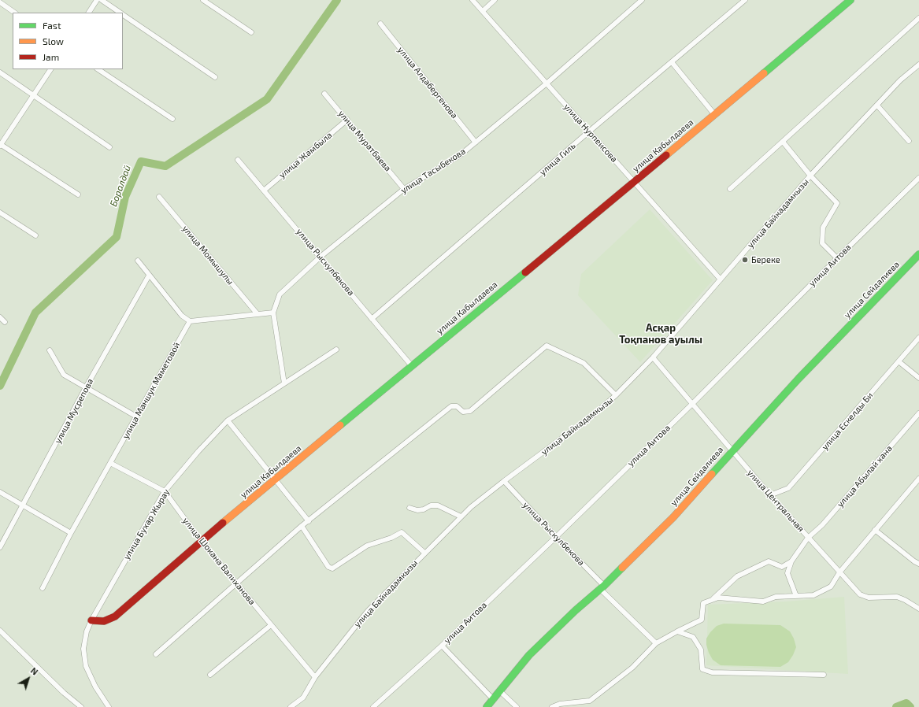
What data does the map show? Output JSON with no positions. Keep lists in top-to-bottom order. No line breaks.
{"streets":{"street":["улица Алдабергенова","улица Нурпеисова","улица Муратбаева","улица Кабылдаева","улица Жамбыла","улица Гиль","улица Тасыбекова","улица Байкадамкызы","улица Момышулы","улица Рыскулбекова","улица Аитова","улица Сейдалиева","улица Маншук Маметовой","улица Мусрепова","улица Ескелды Би","улица Абылай хана","улица Центральная","улица Бухар Жырау","улица Шокана Валиханова"]},"crossings":[["улица Алдабергенова","улица Тасыбекова"],["улица Нурпеисова","улица Кабылдаева"],["улица Нурпеисова","улица Гиль"],["улица Нурпеисова","улица Тасыбекова"],["улица Нурпеисова","улица Байкадамкызы"],["улица Муратбаева","улица Жамбыла"],["улица Муратбаева","улица Тасыбекова"],["улица Кабылдаева","улица Рыскулбекова"],["улица Кабылдаева","улица Бухар Жырау"],["улица Кабылдаева","улица Шокана Валиханова"],["улица Жамбыла","улица Рыскулбекова"],["улица Гиль","улица Рыскулбекова"],["улица Тасыбекова","улица Рыскулбекова"],["улица Тасыбекова","улица Бухар Жырау"],["улица Байкадамкызы","улица Рыскулбекова"],["улица Байкадамкызы","улица Центральная"],["улица Байкадамкызы","улица Шокана Валиханова"],["улица Рыскулбекова","улица Аитова"],["улица Рыскулбекова","улица Сейдалиева"],["улица Аитова","улица Центральная"],["улица Сейдалиева","улица Центральная"],["улица Маншук Маметовой","улица Шокана Валиханова"],["улица Ескелды Би","улица Центральная"],["улица Абылай хана","улица Центральная"],["улица Бухар Жырау","улица Шокана Валиханова"]],"districts":["Асқар Тоқпанов ауылы"],"water":["Боралдай"],"places":["Береке"],"legend":["Fast","Slow","Jam"],"north":"top right"}
